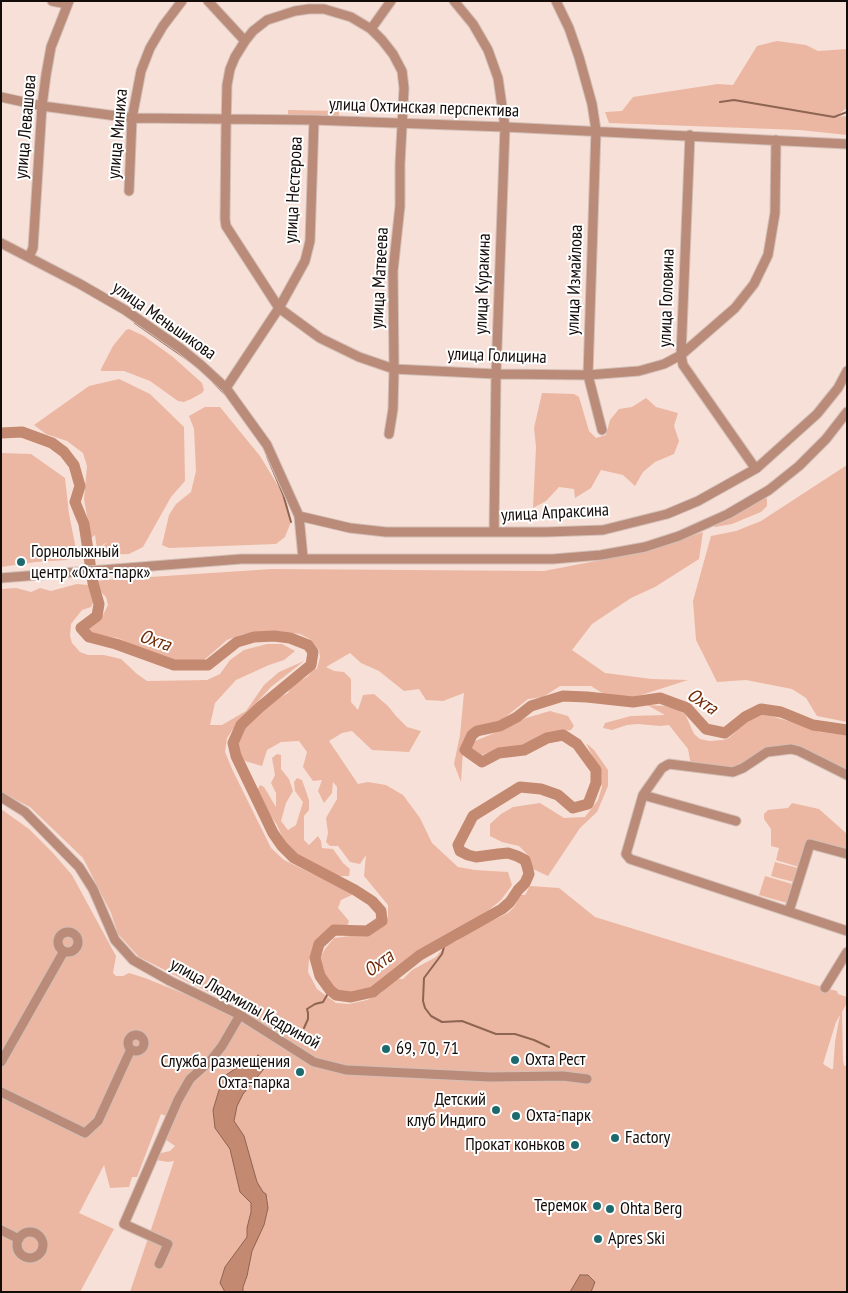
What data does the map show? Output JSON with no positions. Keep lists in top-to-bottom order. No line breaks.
{"streets":{"street":["улица Охтинская перспектива","улица Левашова","улица Миниха","улица Нестерова","улица Матвеева","улица Измайлова","улица Куракина","улица Головина","улица Меньшикова","улица Голицина","улица Апраксина","улица Людмилы Кедриной"]},"crossings":[["улица Охтинская перспектива","улица Левашова"],["улица Охтинская перспектива","улица Миниха"],["улица Охтинская перспектива","улица Нестерова"],["улица Охтинская перспектива","улица Матвеева"],["улица Охтинская перспектива","улица Измайлова"],["улица Охтинская перспектива","улица Куракина"],["улица Охтинская перспектива","улица Головина"],["улица Охтинская перспектива","улица Голицина"],["улица Левашова","улица Меньшикова"],["улица Нестерова","улица Меньшикова"],["улица Нестерова","улица Голицина"],["улица Матвеева","улица Голицина"],["улица Измайлова","улица Голицина"],["улица Куракина","улица Голицина"],["улица Куракина","улица Апраксина"],["улица Головина","улица Голицина"],["улица Головина","улица Апраксина"],["улица Меньшикова","улица Апраксина"]],"water":["Охта"],"places":["Горнолыжный центр «Охта-парк»","69, 70, 71","Охта Рест","Служба размещения Охта-парка","Детский клуб Индиго","Охта-парк","Factory","Прокат коньков","Теремок","Ohta Berg","Apres Ski"]}
